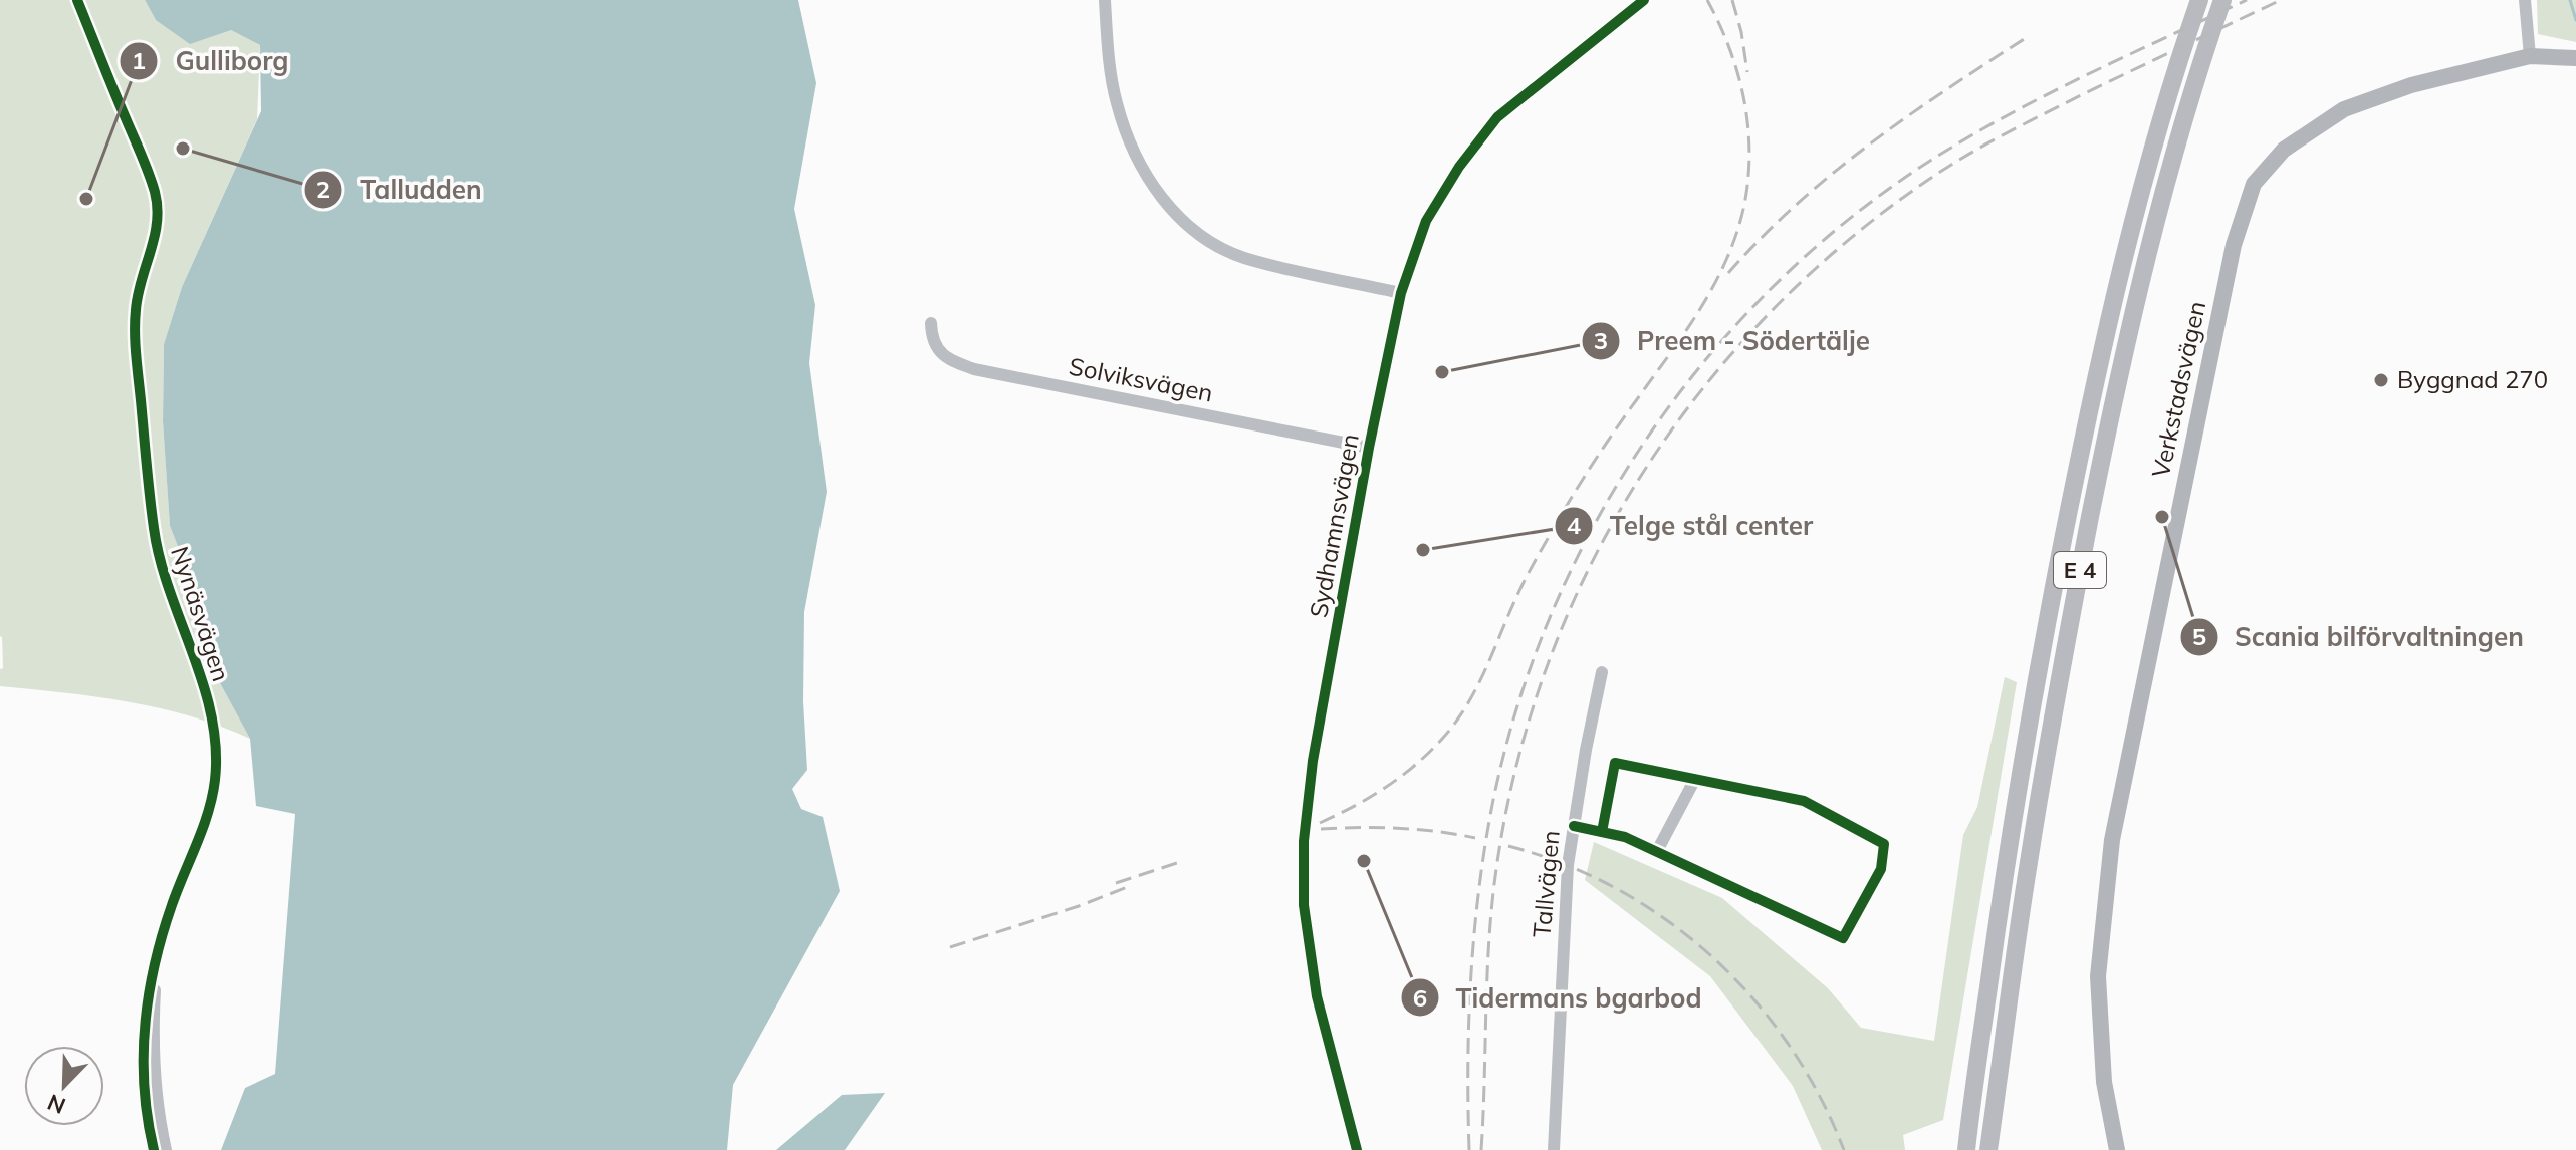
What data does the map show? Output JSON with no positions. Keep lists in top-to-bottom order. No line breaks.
{"streets":{"highway":["E 4"],"main road":["Verkstadsvägen"],"street":["Solviksvägen","Sydhamnsvägen","Nynäsvägen","Tallvägen"]},"crossings":[["Solviksvägen","Sydhamnsvägen"]],"places":["Talludden","Gulliborg","Preem - Södertälje","Byggnad 270","Scania bilförvaltningen","Telge stål center","Tidermans bgarbod"],"north":"bottom left"}
